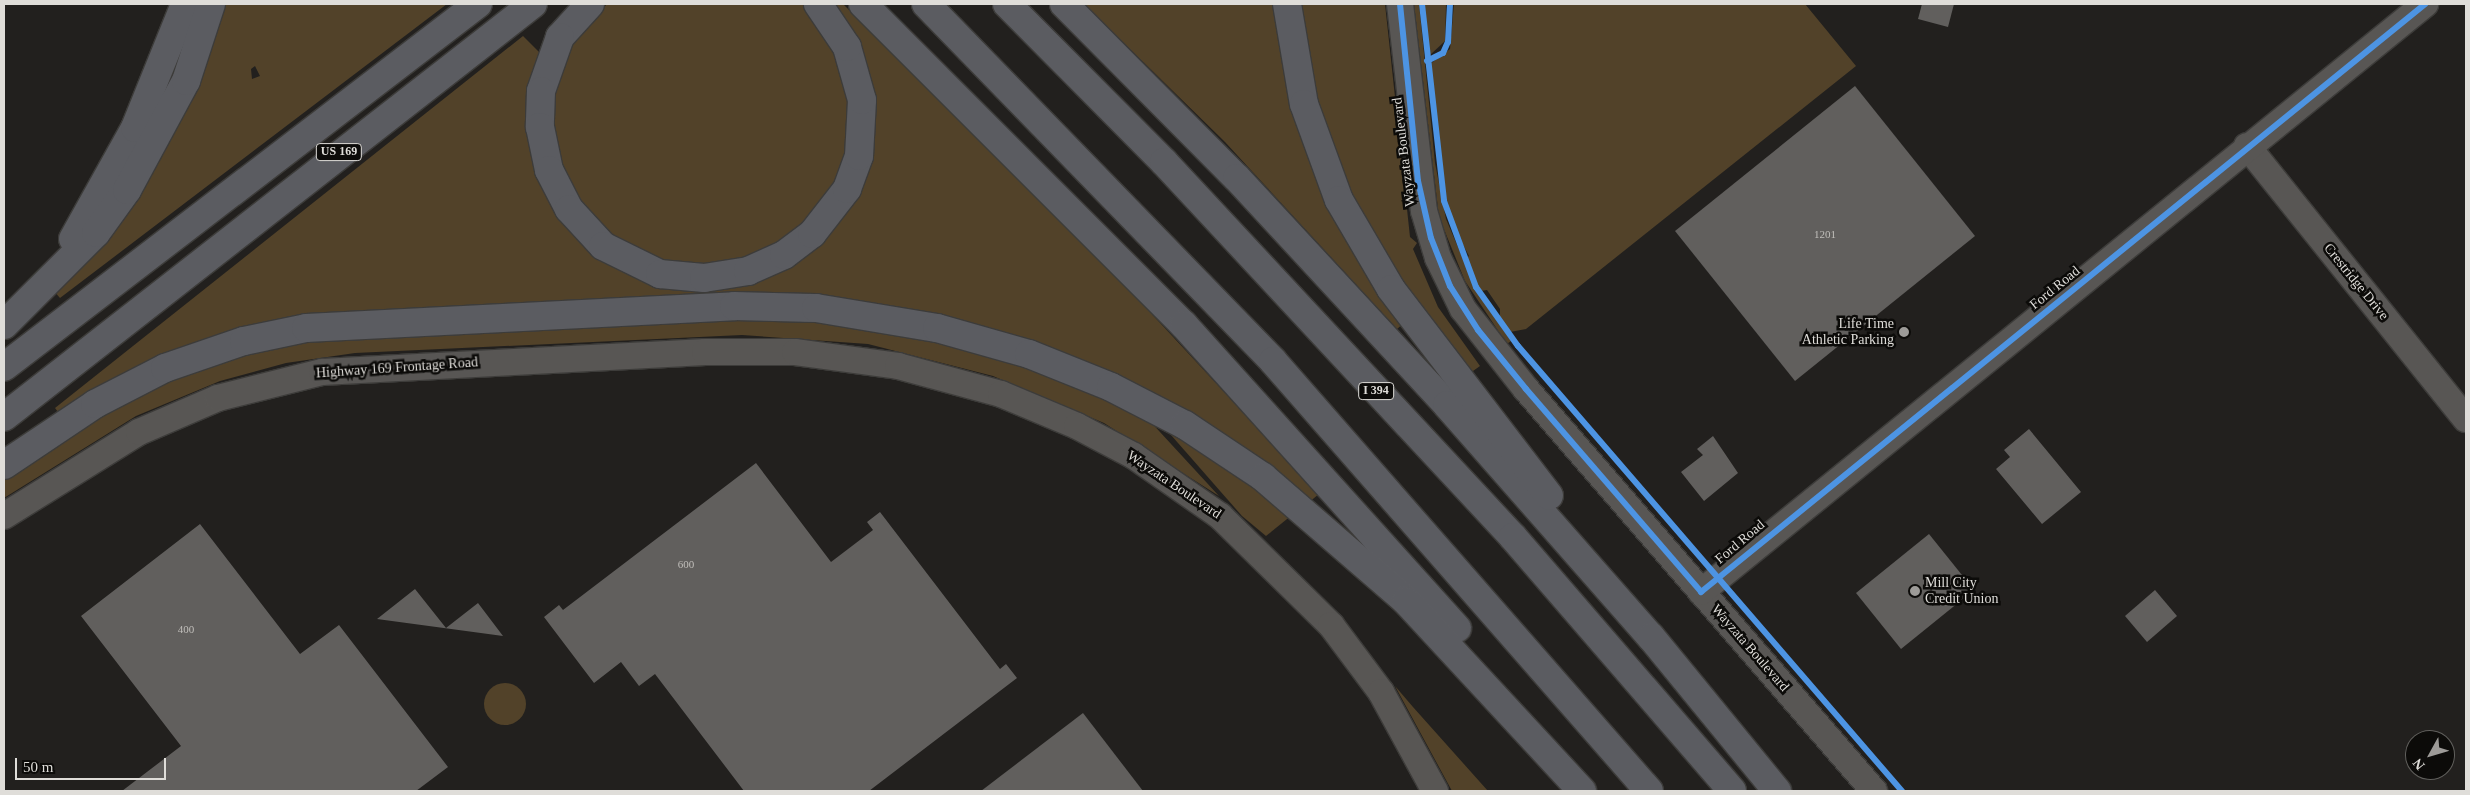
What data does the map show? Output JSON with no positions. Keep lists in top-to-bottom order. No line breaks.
{"streets":{"highway":["US 169","I 394"],"street":["Wayzata Boulevard","Crestridge Drive","Ford Road","Highway 169 Frontage Road"]},"crossings":[["Wayzata Boulevard","Ford Road"],["Wayzata Boulevard","Highway 169 Frontage Road"],["Crestridge Drive","Ford Road"]],"places":["Life Time Athletic Parking","Mill City Credit Union"],"house_numbers":["1201","600","400"],"scale_bar":"50 m","north":"bottom left"}
